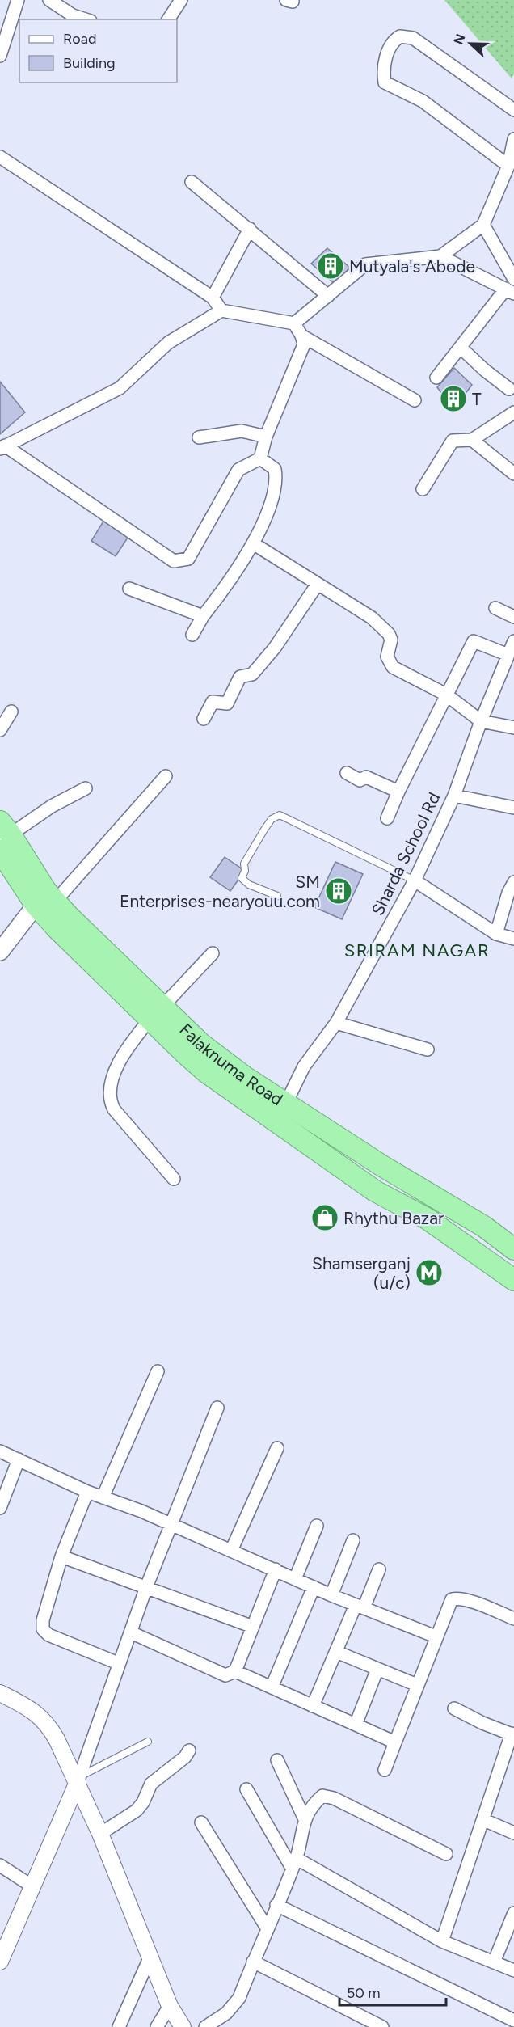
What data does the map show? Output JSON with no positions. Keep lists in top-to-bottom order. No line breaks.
{"streets":{"highway":["Falaknuma Road"],"street":["Sharda School Rd"]},"crossings":[["Sharda School Rd","Falaknuma Road"]],"districts":["SRIRAM NAGAR"],"places":{"building":["Mutyala's Abode","T","SM Enterprises-nearyouu.com"],"shop":["Rhythu Bazar"],"metro station":["Shamserganj (u/c)"]},"legend":["Road","Building"],"scale_bar":"50 m","north":"left"}
